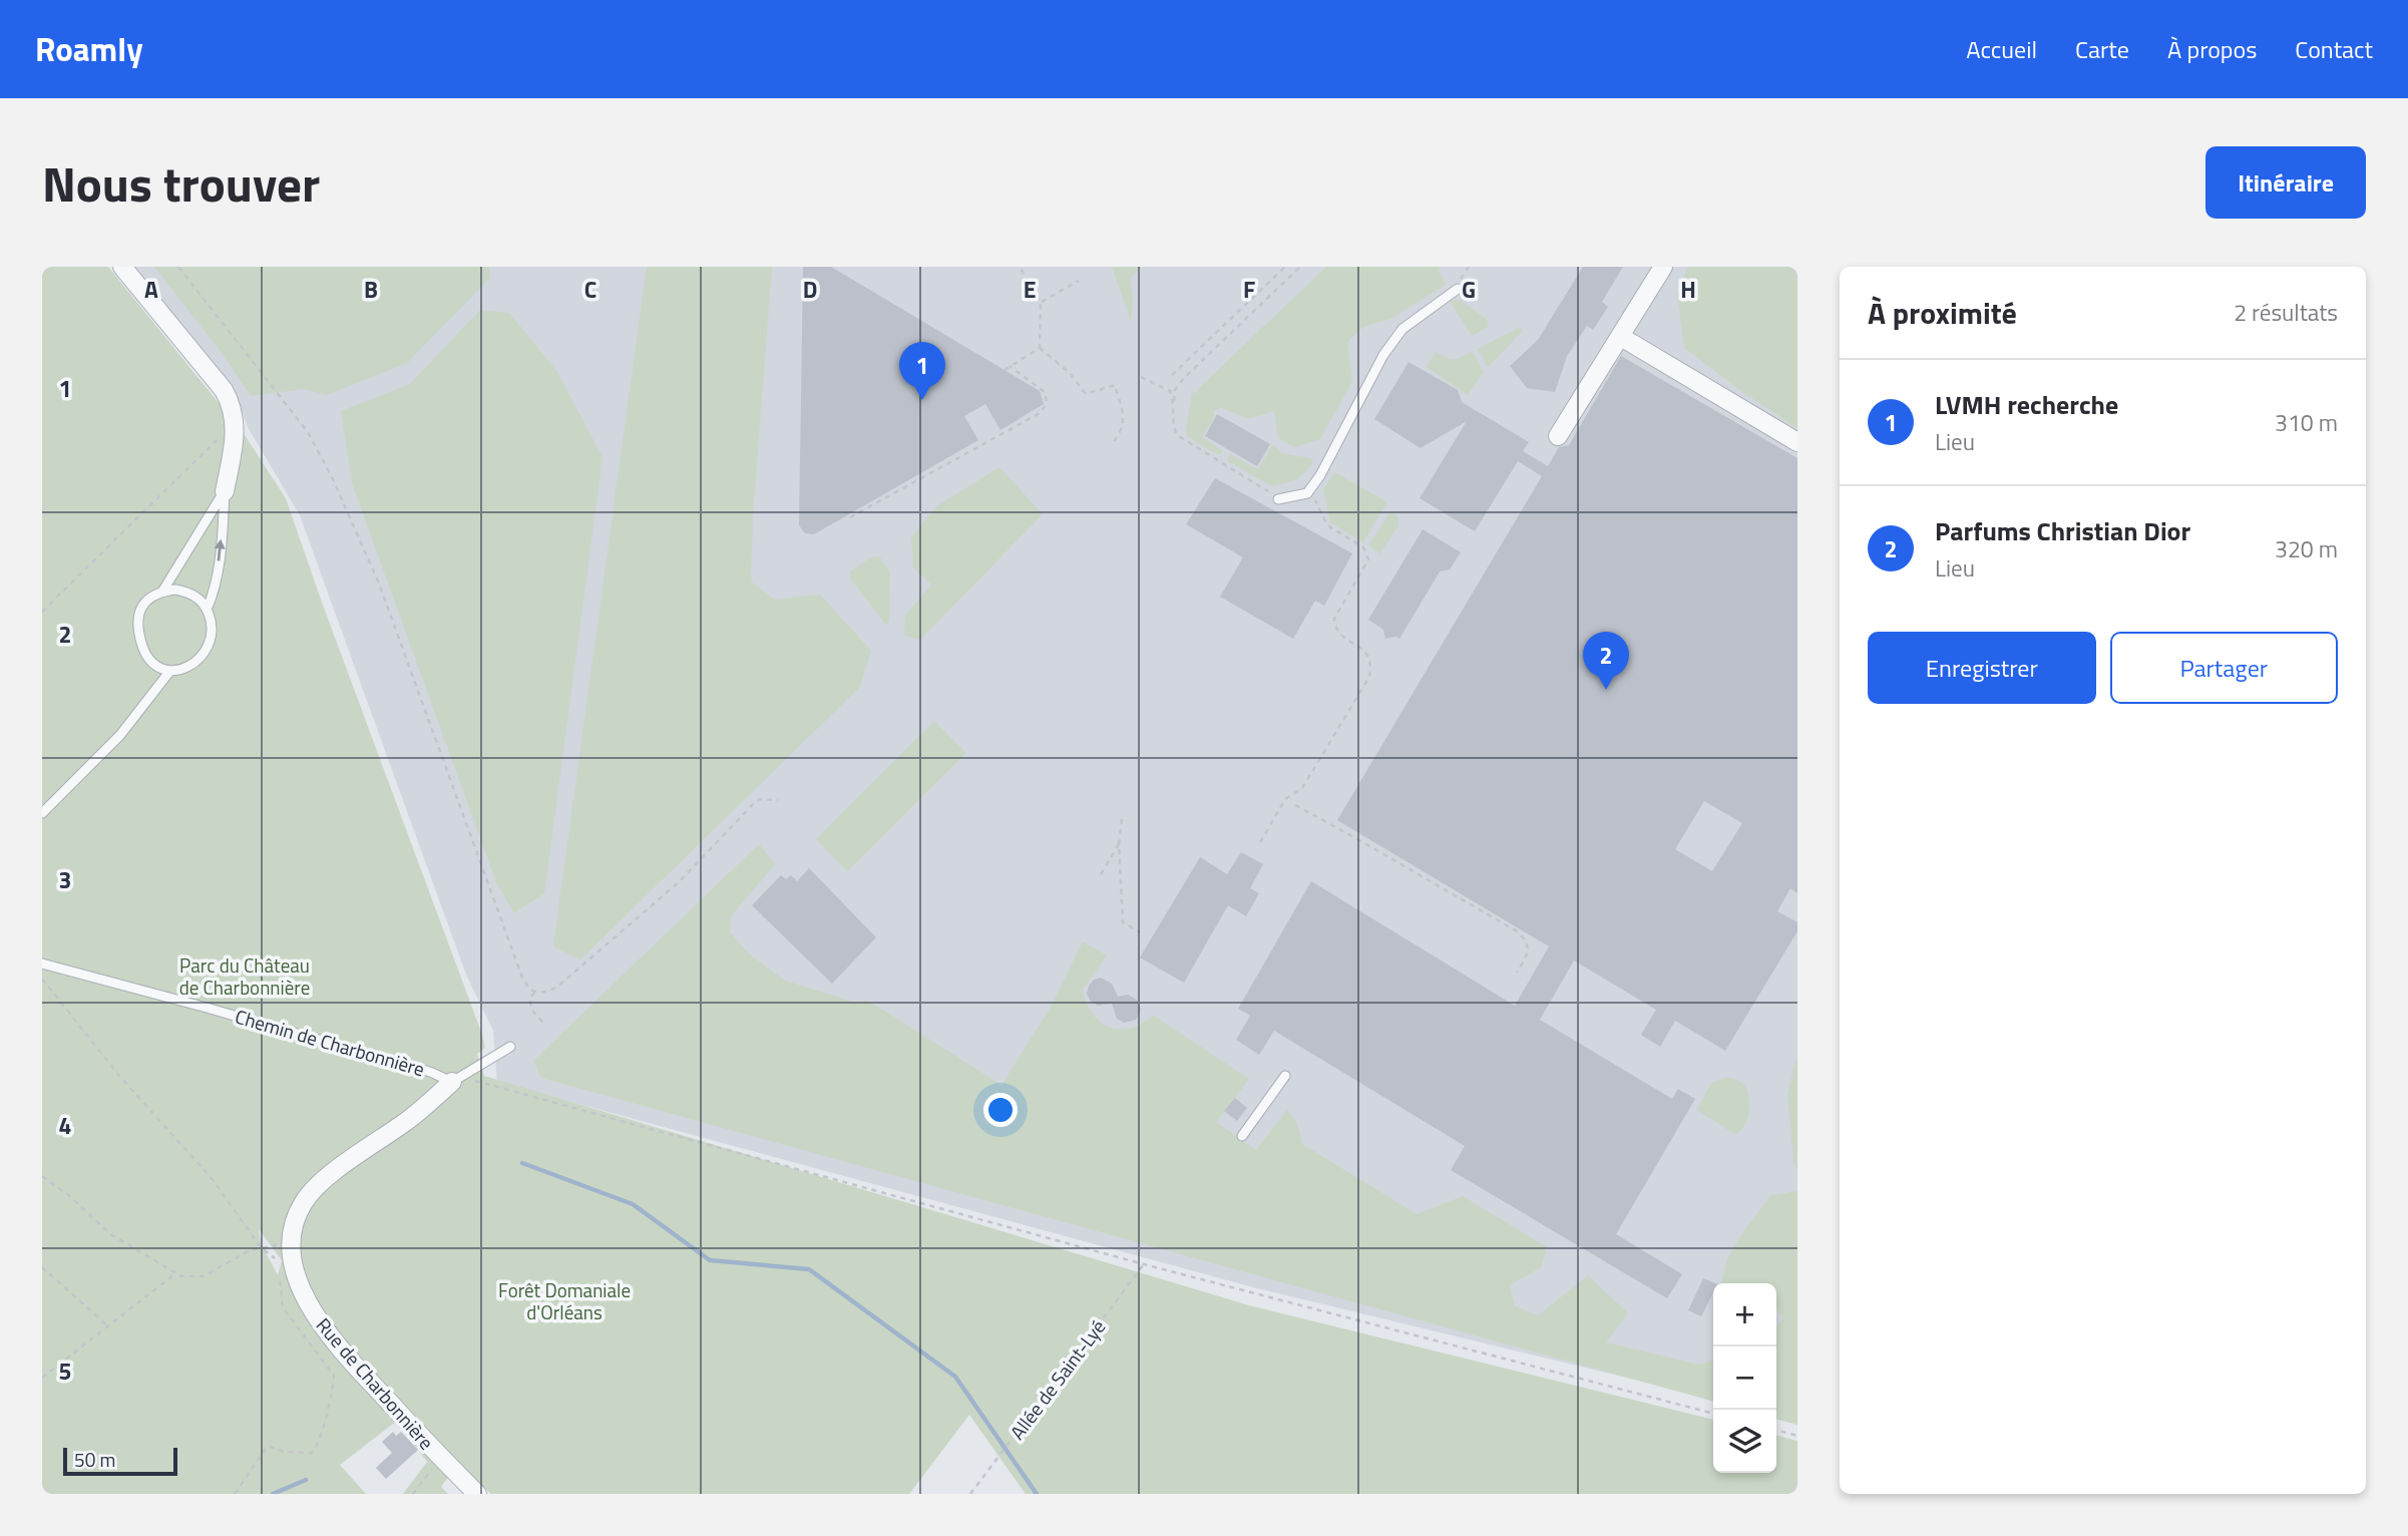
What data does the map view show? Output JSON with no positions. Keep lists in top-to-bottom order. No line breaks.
{"streets":{"street":["Rue de Charbonnière"],"lane":["Chemin de Charbonnière"],"path":["Allée de Saint-Lyé"]},"crossings":[["Chemin de Charbonnière","Rue de Charbonnière"]],"parks":["Parc du Château de Charbonnière","Forêt Domaniale d'Orléans"],"scale_bar":"50 m","page":{"header":"Roamly","nav":["Accueil","Carte","À propos","Contact"],"title":"Nous trouver","buttons":["Itinéraire",["Enregistrer","Partager"]],"heading":["À proximité","2 résultats"],"pins":["1","2"],"list":[{"mark":"1","name":"LVMH recherche","note":"Lieu","value":"310 m"},{"mark":"2","name":"Parfums Christian Dior","note":"Lieu","value":"320 m"}],"map_buttons":["+","−"],"scale":"50 m"},"grid":{"columns":["A","B","C","D","E","F","G","H"],"rows":["1","2","3","4","5"]}}
